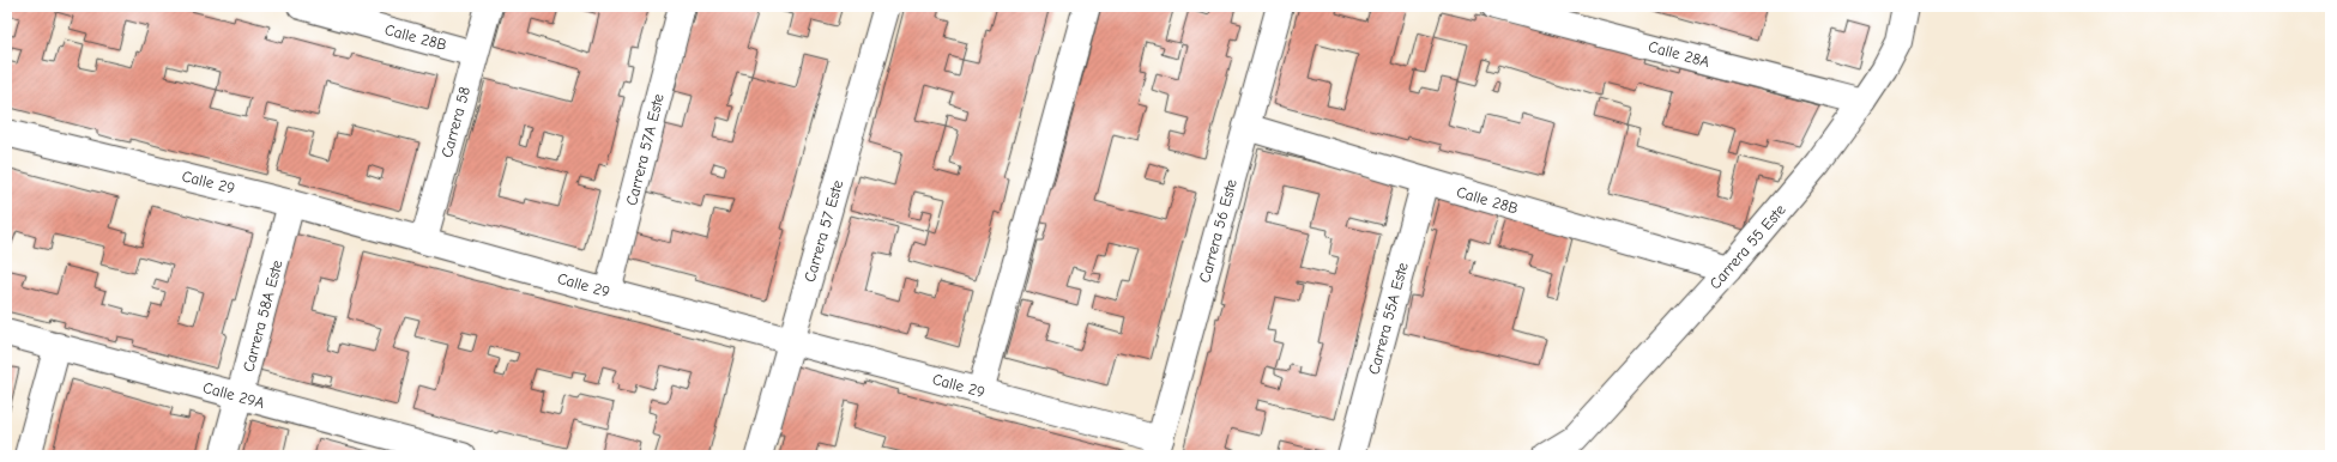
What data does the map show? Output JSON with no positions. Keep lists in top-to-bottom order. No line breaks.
{"streets":{"street":["Calle 28B","Calle 28A","Carrera 58","Carrera 57A Este","Calle 29","Carrera 57 Este","Carrera 56 Este","Carrera 55 Este","Carrera 58A Este","Carrera 55A Este","Calle 29A"]},"crossings":[["Calle 28B","Carrera 58"],["Calle 28B","Carrera 56 Este"],["Calle 28B","Carrera 55 Este"],["Calle 28B","Carrera 55A Este"],["Calle 28A","Carrera 55 Este"],["Carrera 58","Calle 29"],["Carrera 57A Este","Calle 29"],["Calle 29","Carrera 57 Este"],["Calle 29","Carrera 56 Este"],["Calle 29","Carrera 58A Este"],["Carrera 58A Este","Calle 29A"]]}
